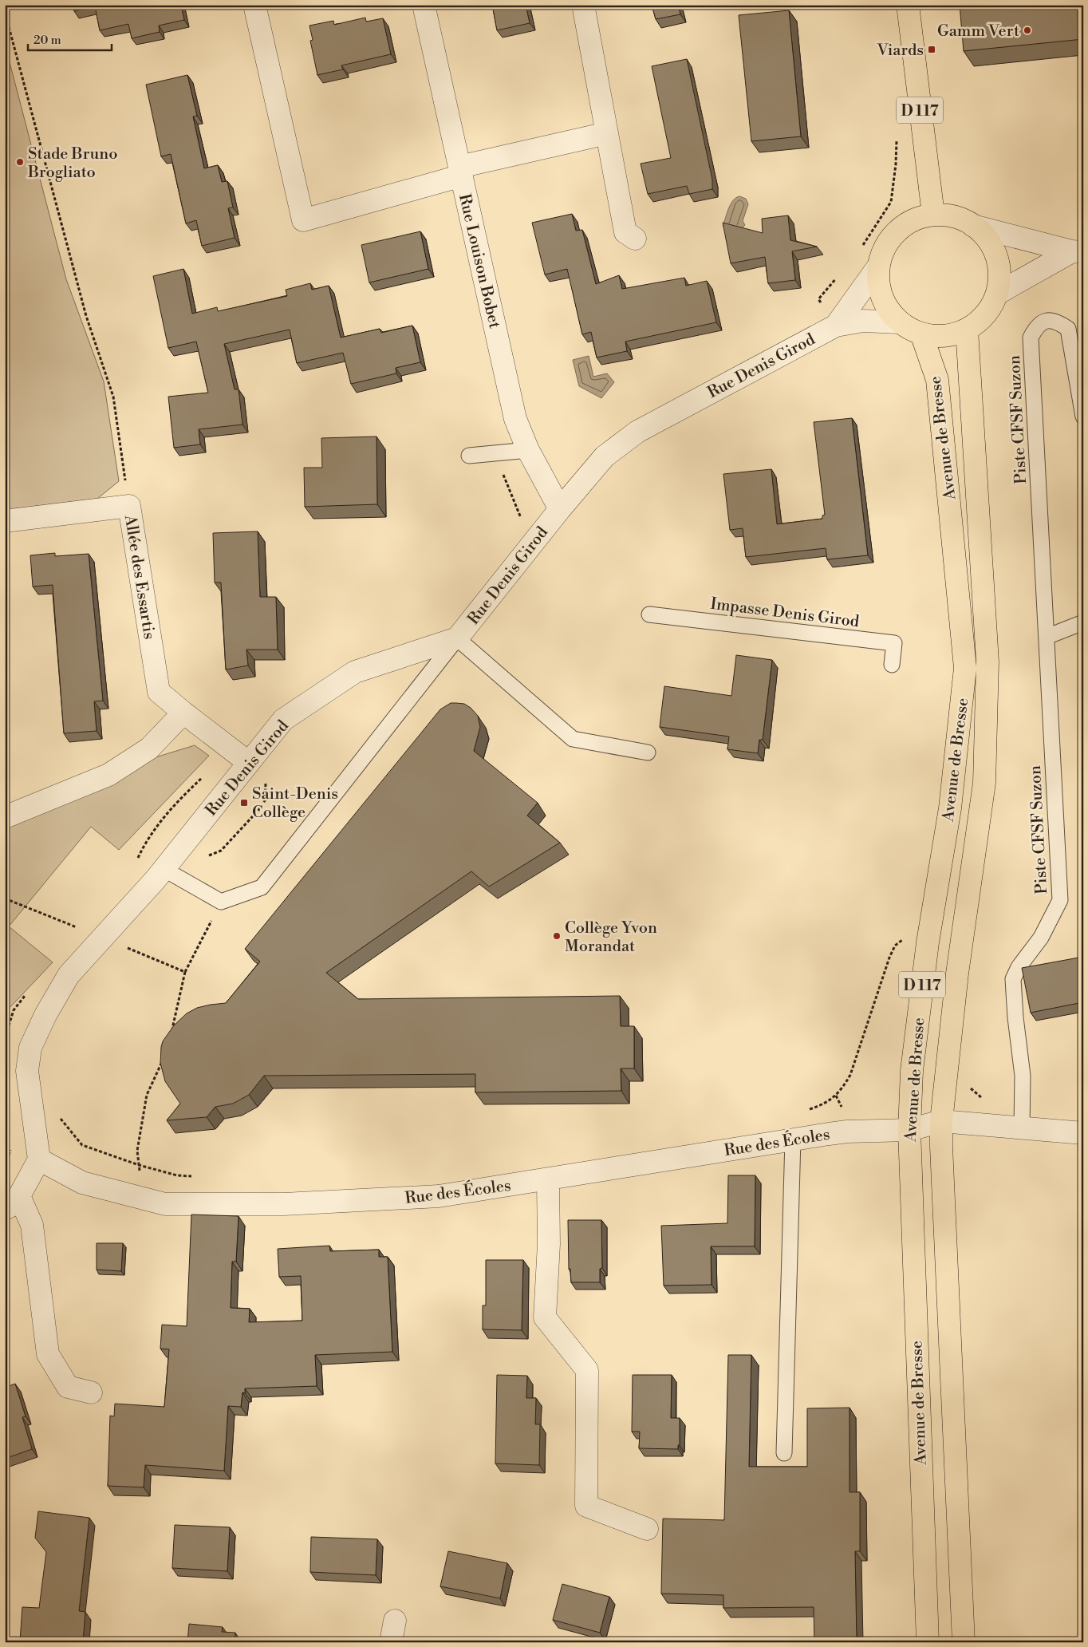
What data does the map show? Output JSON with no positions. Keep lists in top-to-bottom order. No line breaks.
{"streets":{"main road":["D 117","Avenue de Bresse"],"street":["Rue Louison Bobet","Rue Denis Girod","Allée des Essartis","Rue des Écoles"],"lane":["Piste CFSF Suzon","Impasse Denis Girod"]},"crossings":[["D 117","Rue Denis Girod"],["D 117","Avenue de Bresse"],["Rue Louison Bobet","Rue Denis Girod"],["Rue Denis Girod","Avenue de Bresse"],["Rue Denis Girod","Allée des Essartis"],["Rue Denis Girod","Rue des Écoles"],["Avenue de Bresse","Rue des Écoles"]],"places":{"other":["Gamm Vert","Stade Bruno Brogliato","Collège Yvon Morandat"],"transit":["Viards","Saint-Denis Collège"]},"scale_bar":"20 m"}
